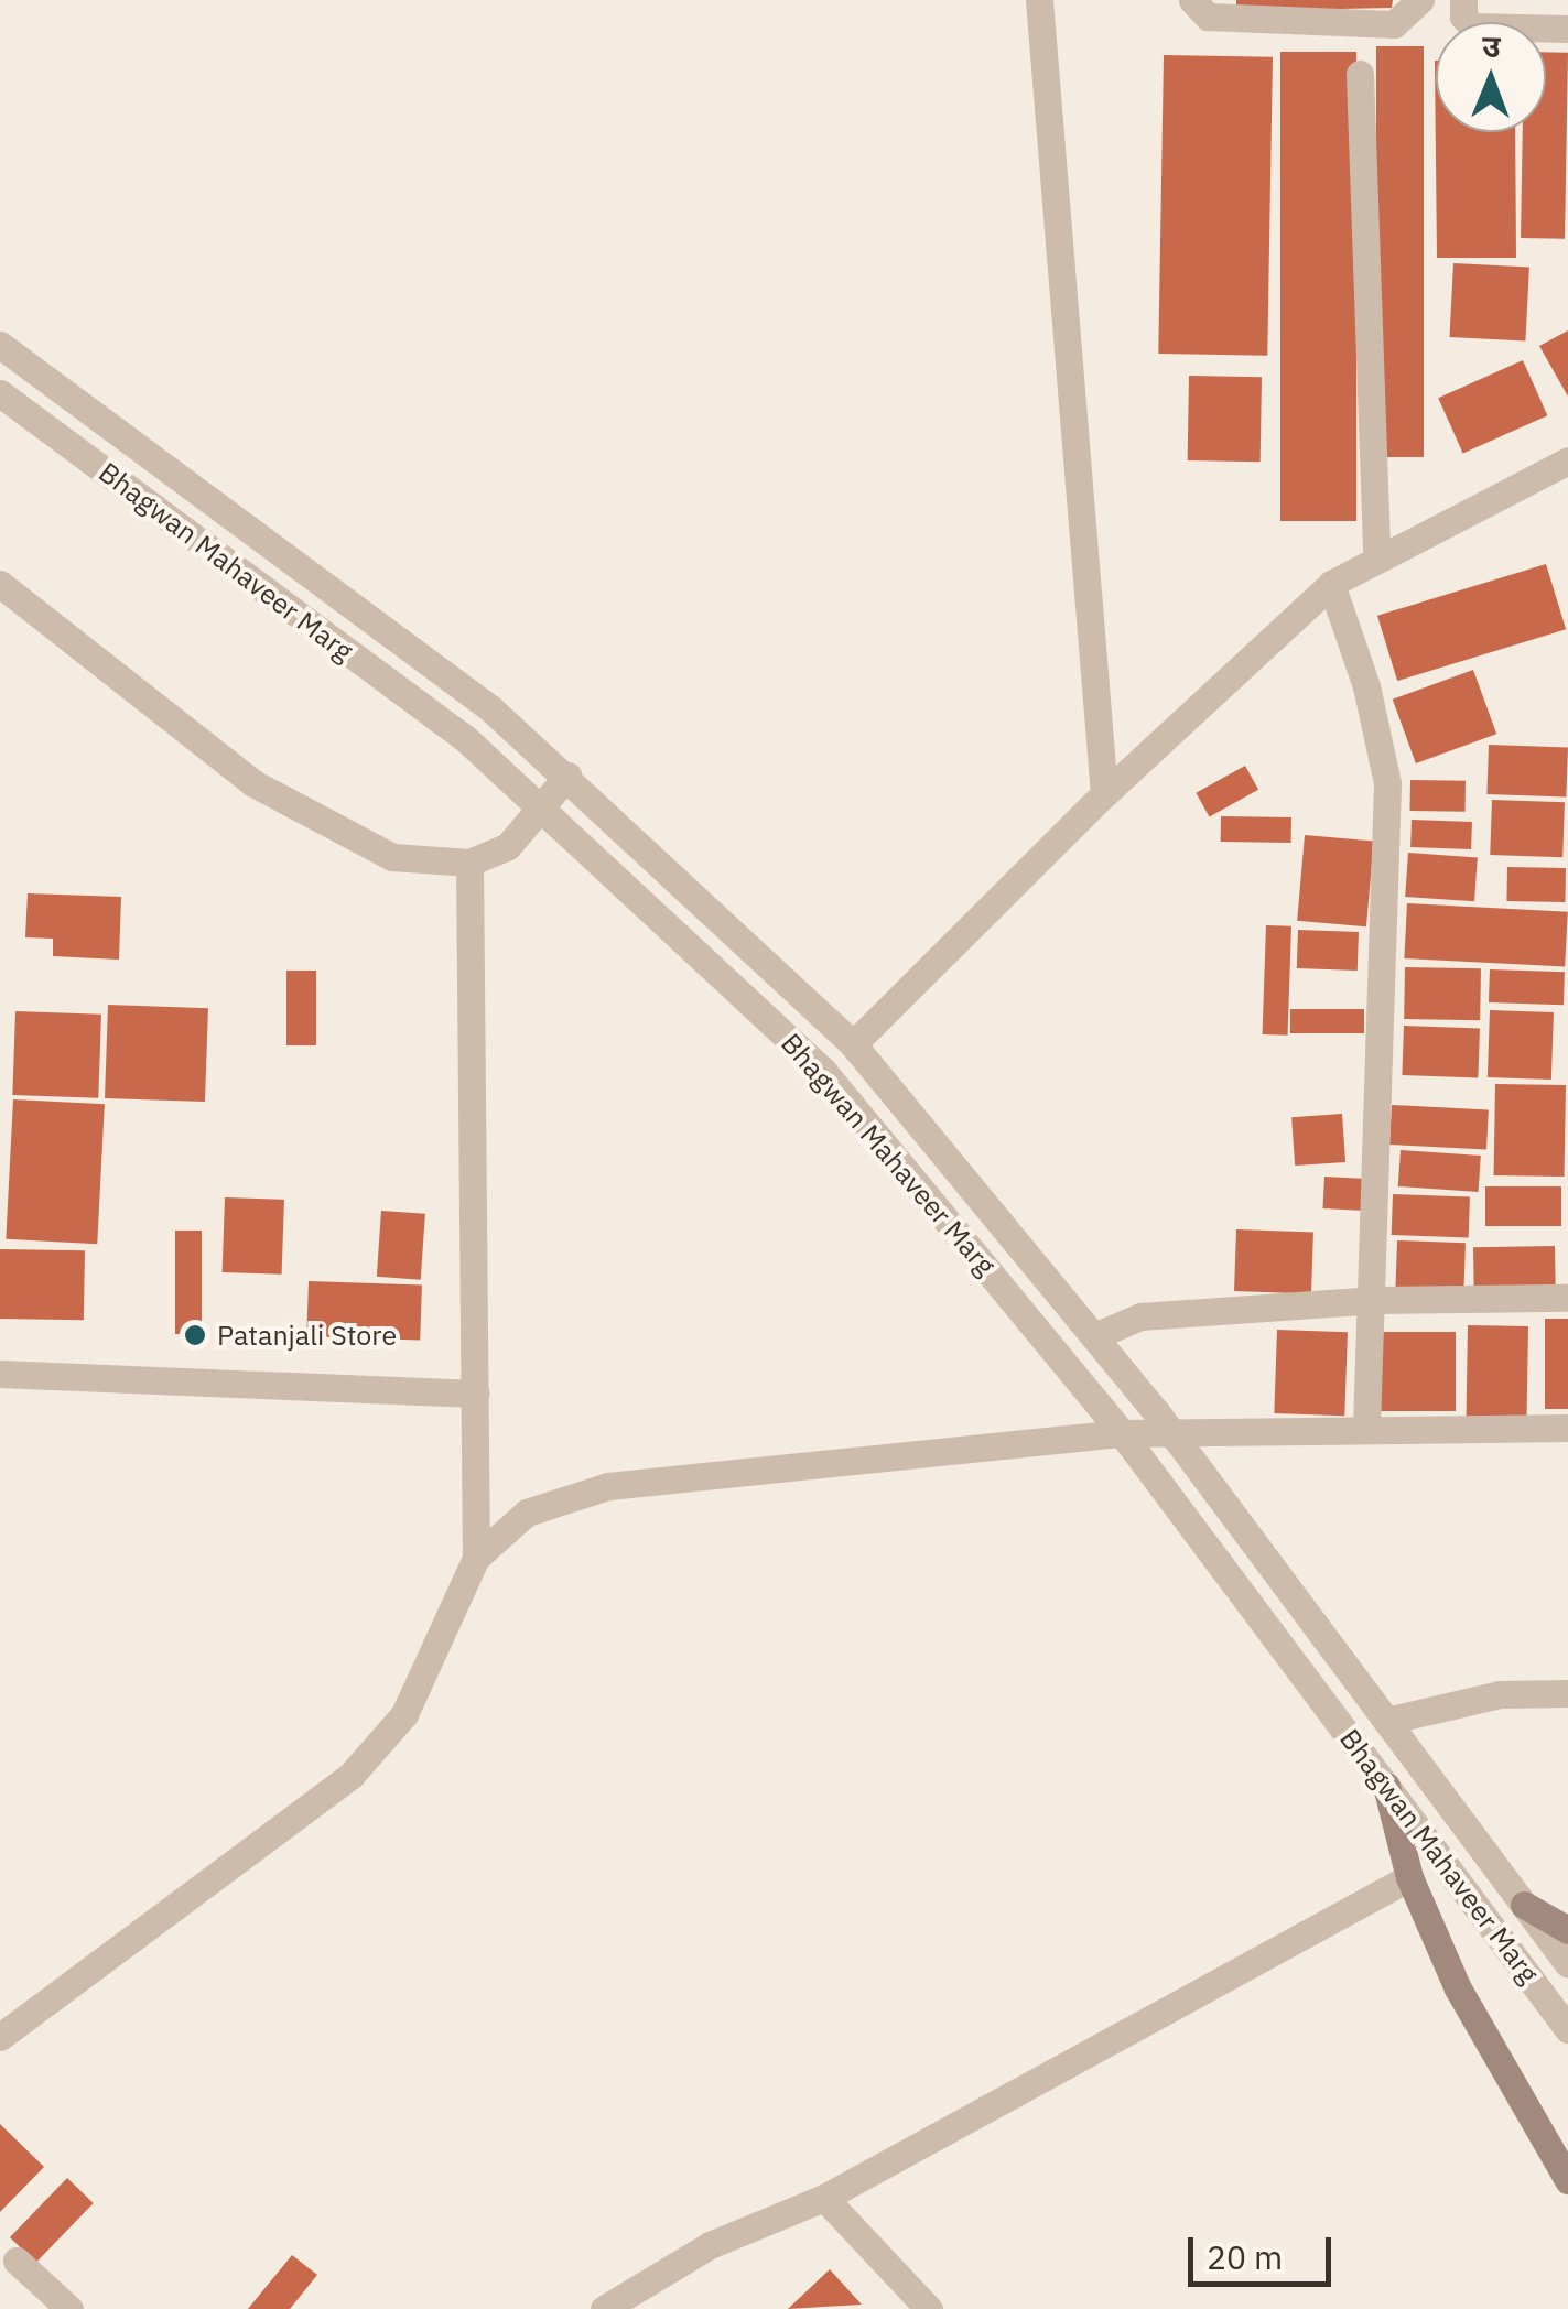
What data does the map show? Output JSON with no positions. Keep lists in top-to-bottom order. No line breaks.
{"streets":{"street":["Bhagwan Mahaveer Marg"]},"places":["Patanjali Store"],"scale_bar":"20 m","north":"top"}
